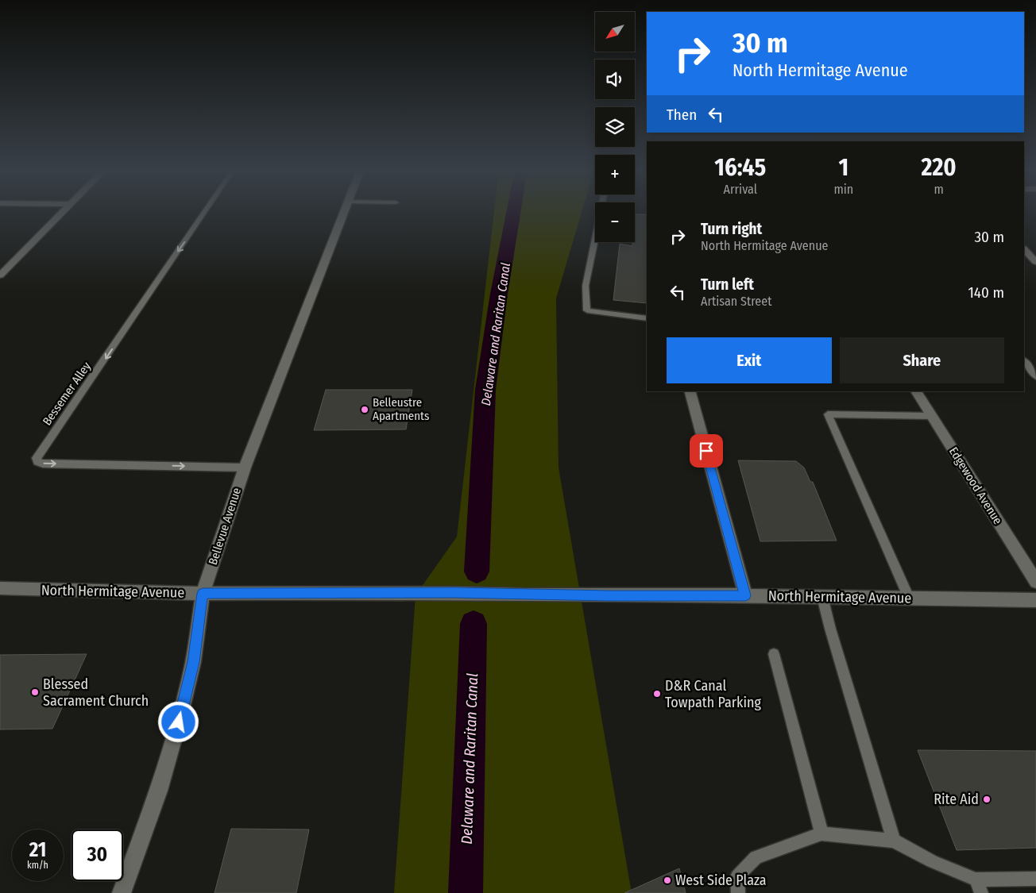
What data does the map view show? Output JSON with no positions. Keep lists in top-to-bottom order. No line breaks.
{"streets":{"street":["Edgewood Avenue","Bellevue Avenue","North Hermitage Avenue"],"lane":["Bessemer Alley"]},"crossings":[["Bessemer Alley","Bellevue Avenue"],["Bellevue Avenue","North Hermitage Avenue"]],"water":["Delaware and Raritan Canal"],"places":["Belleustre Apartments","Blessed Sacrament Church","D&R Canal Towpath Parking","Rite Aid","West Side Plaza"],"north":"bottom left","page":{"map_buttons":["+","−"],"turn":["30 m","North Hermitage Avenue"],"then":"Then","eta":["16:45","Arrival","1","min","220","m"],"list":[{"name":"Turn right","note":"North Hermitage Avenue","value":"30 m"},{"name":"Turn left","note":"Artisan Street","value":"140 m"}],"buttons":["Exit","Share"],"speed":"21 km/h","limit":"30"}}
